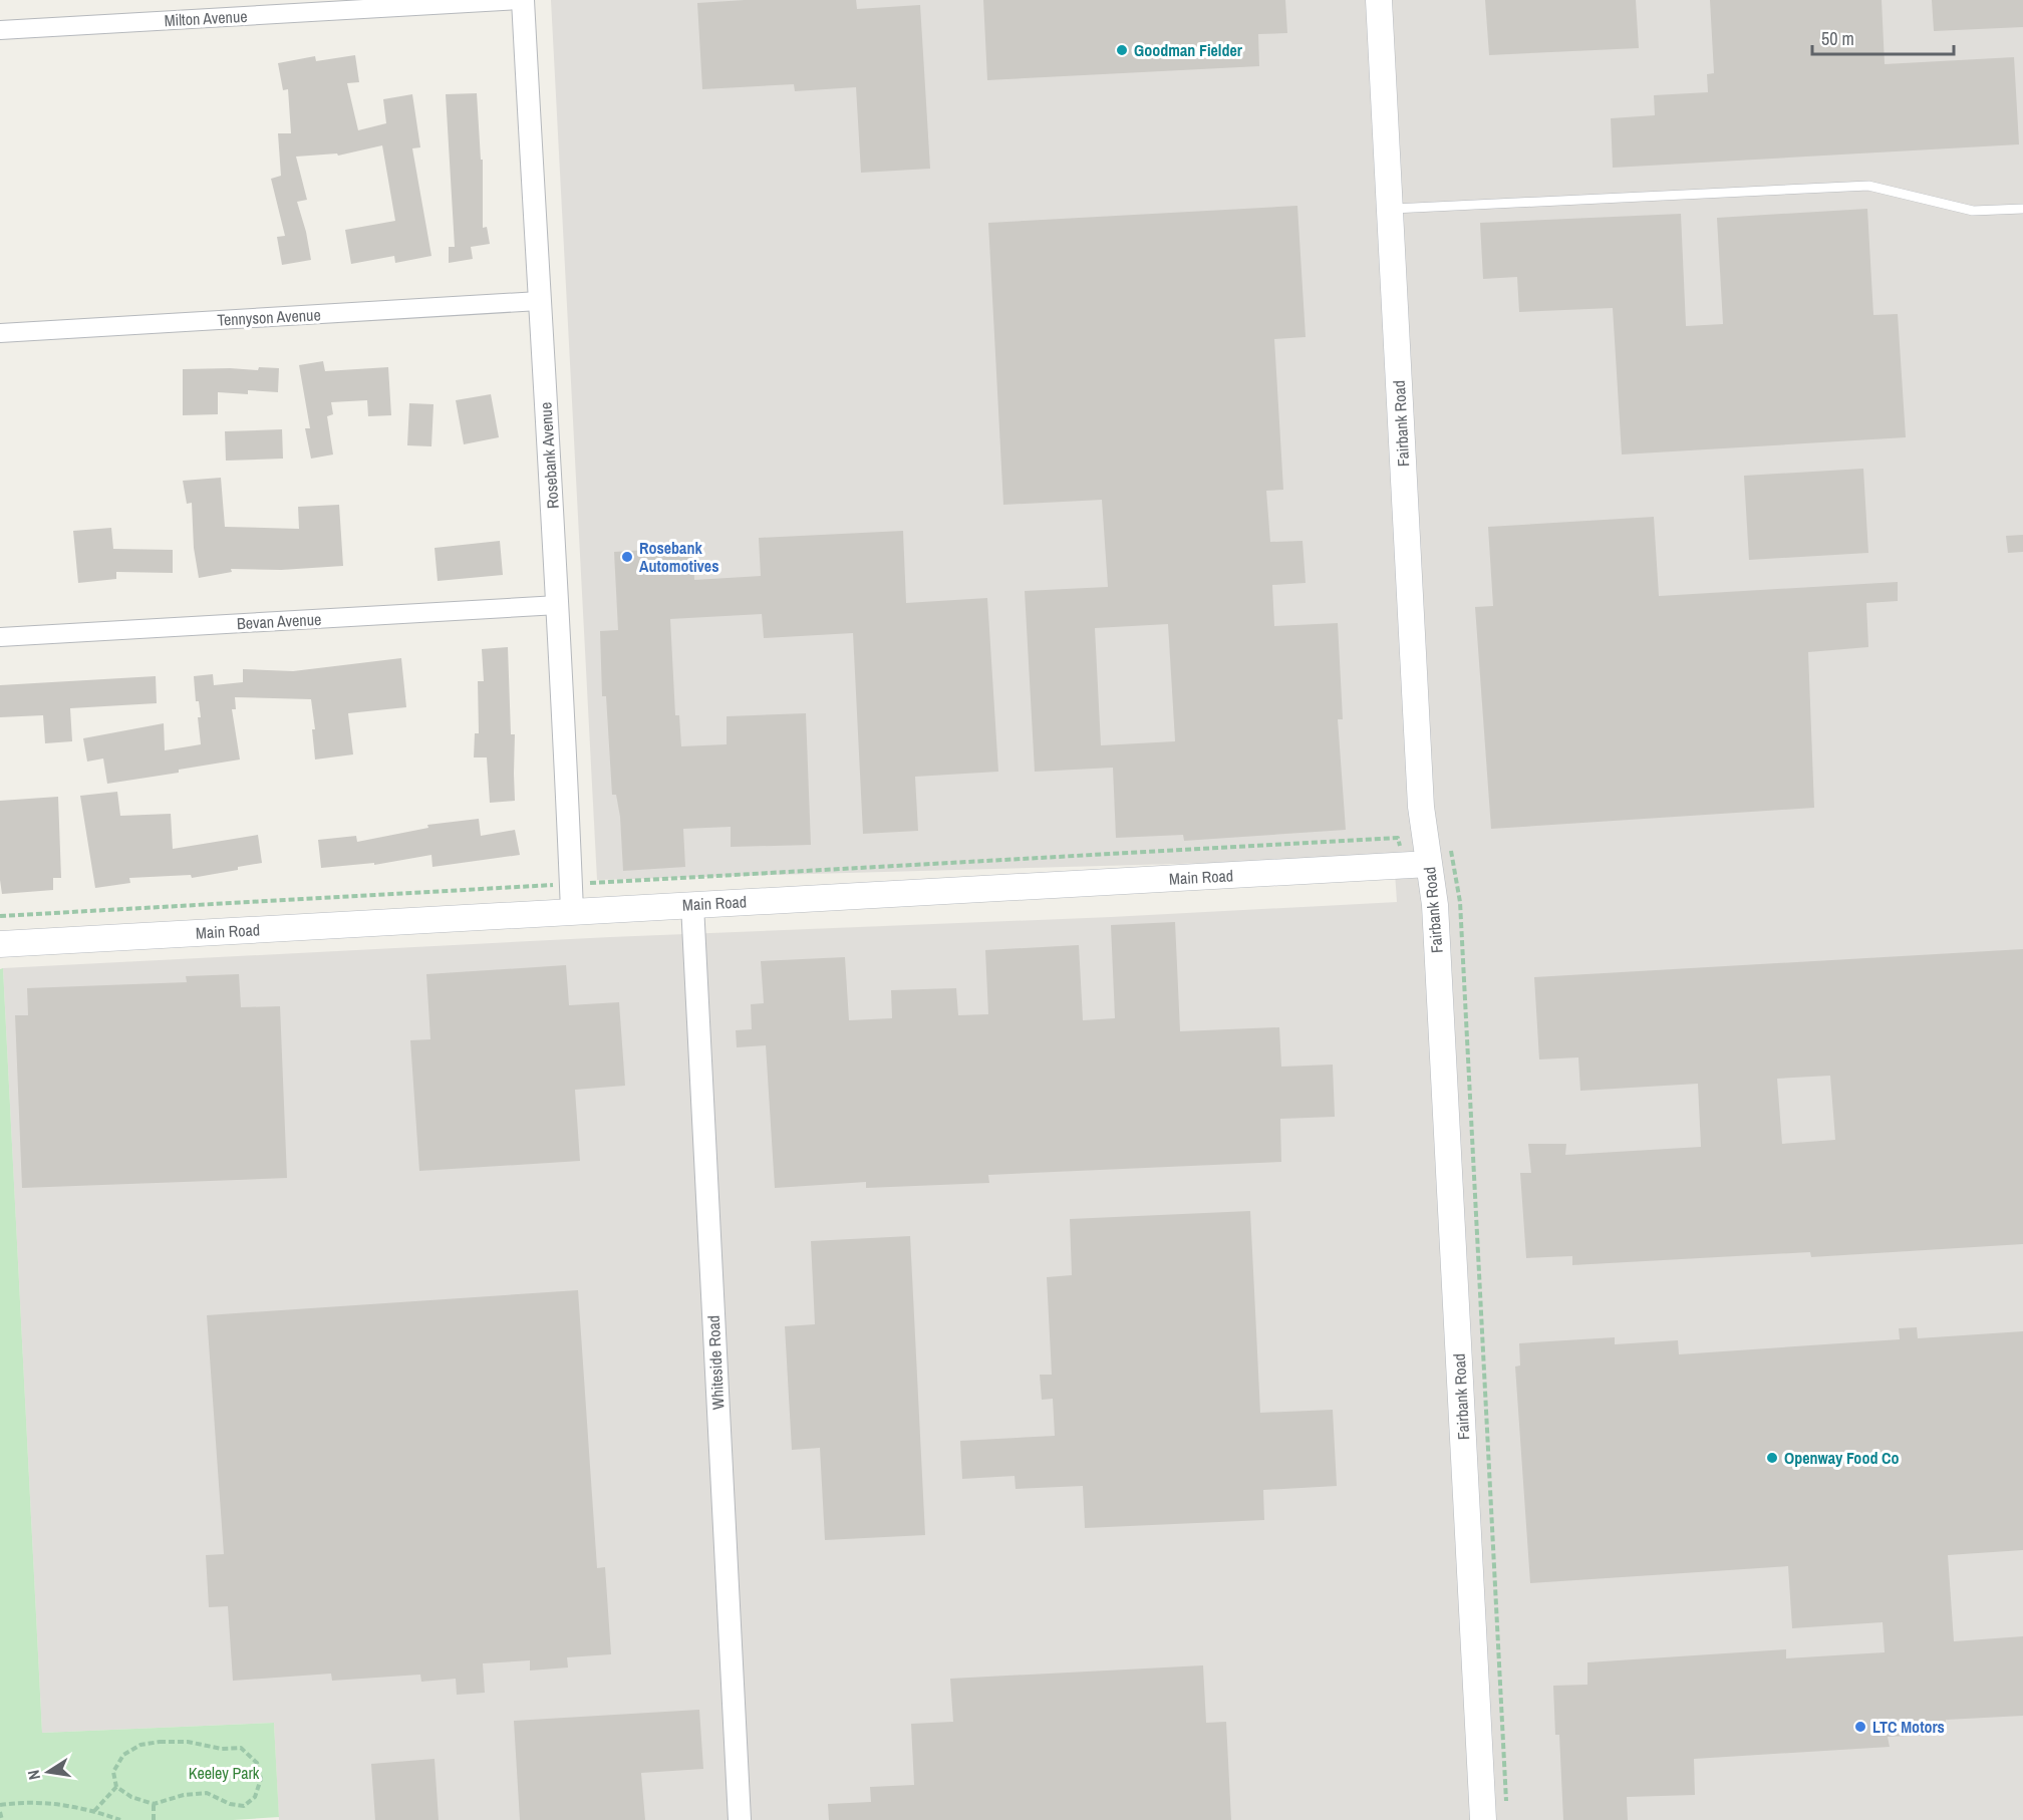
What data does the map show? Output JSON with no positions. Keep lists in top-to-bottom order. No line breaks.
{"streets":{"main road":["Fairbank Road","Main Road"],"street":["Milton Avenue","Tennyson Avenue","Rosebank Avenue","Bevan Avenue","Whiteside Road"]},"crossings":[["Milton Avenue","Rosebank Avenue"],["Tennyson Avenue","Rosebank Avenue"],["Fairbank Road","Main Road"],["Rosebank Avenue","Bevan Avenue"],["Rosebank Avenue","Main Road"],["Main Road","Whiteside Road"]],"parks":["Keeley Park"],"places":["Goodman Fielder","Rosebank Automotives","Openway Food Co","LTC Motors"],"scale_bar":"50 m","north":"left"}
